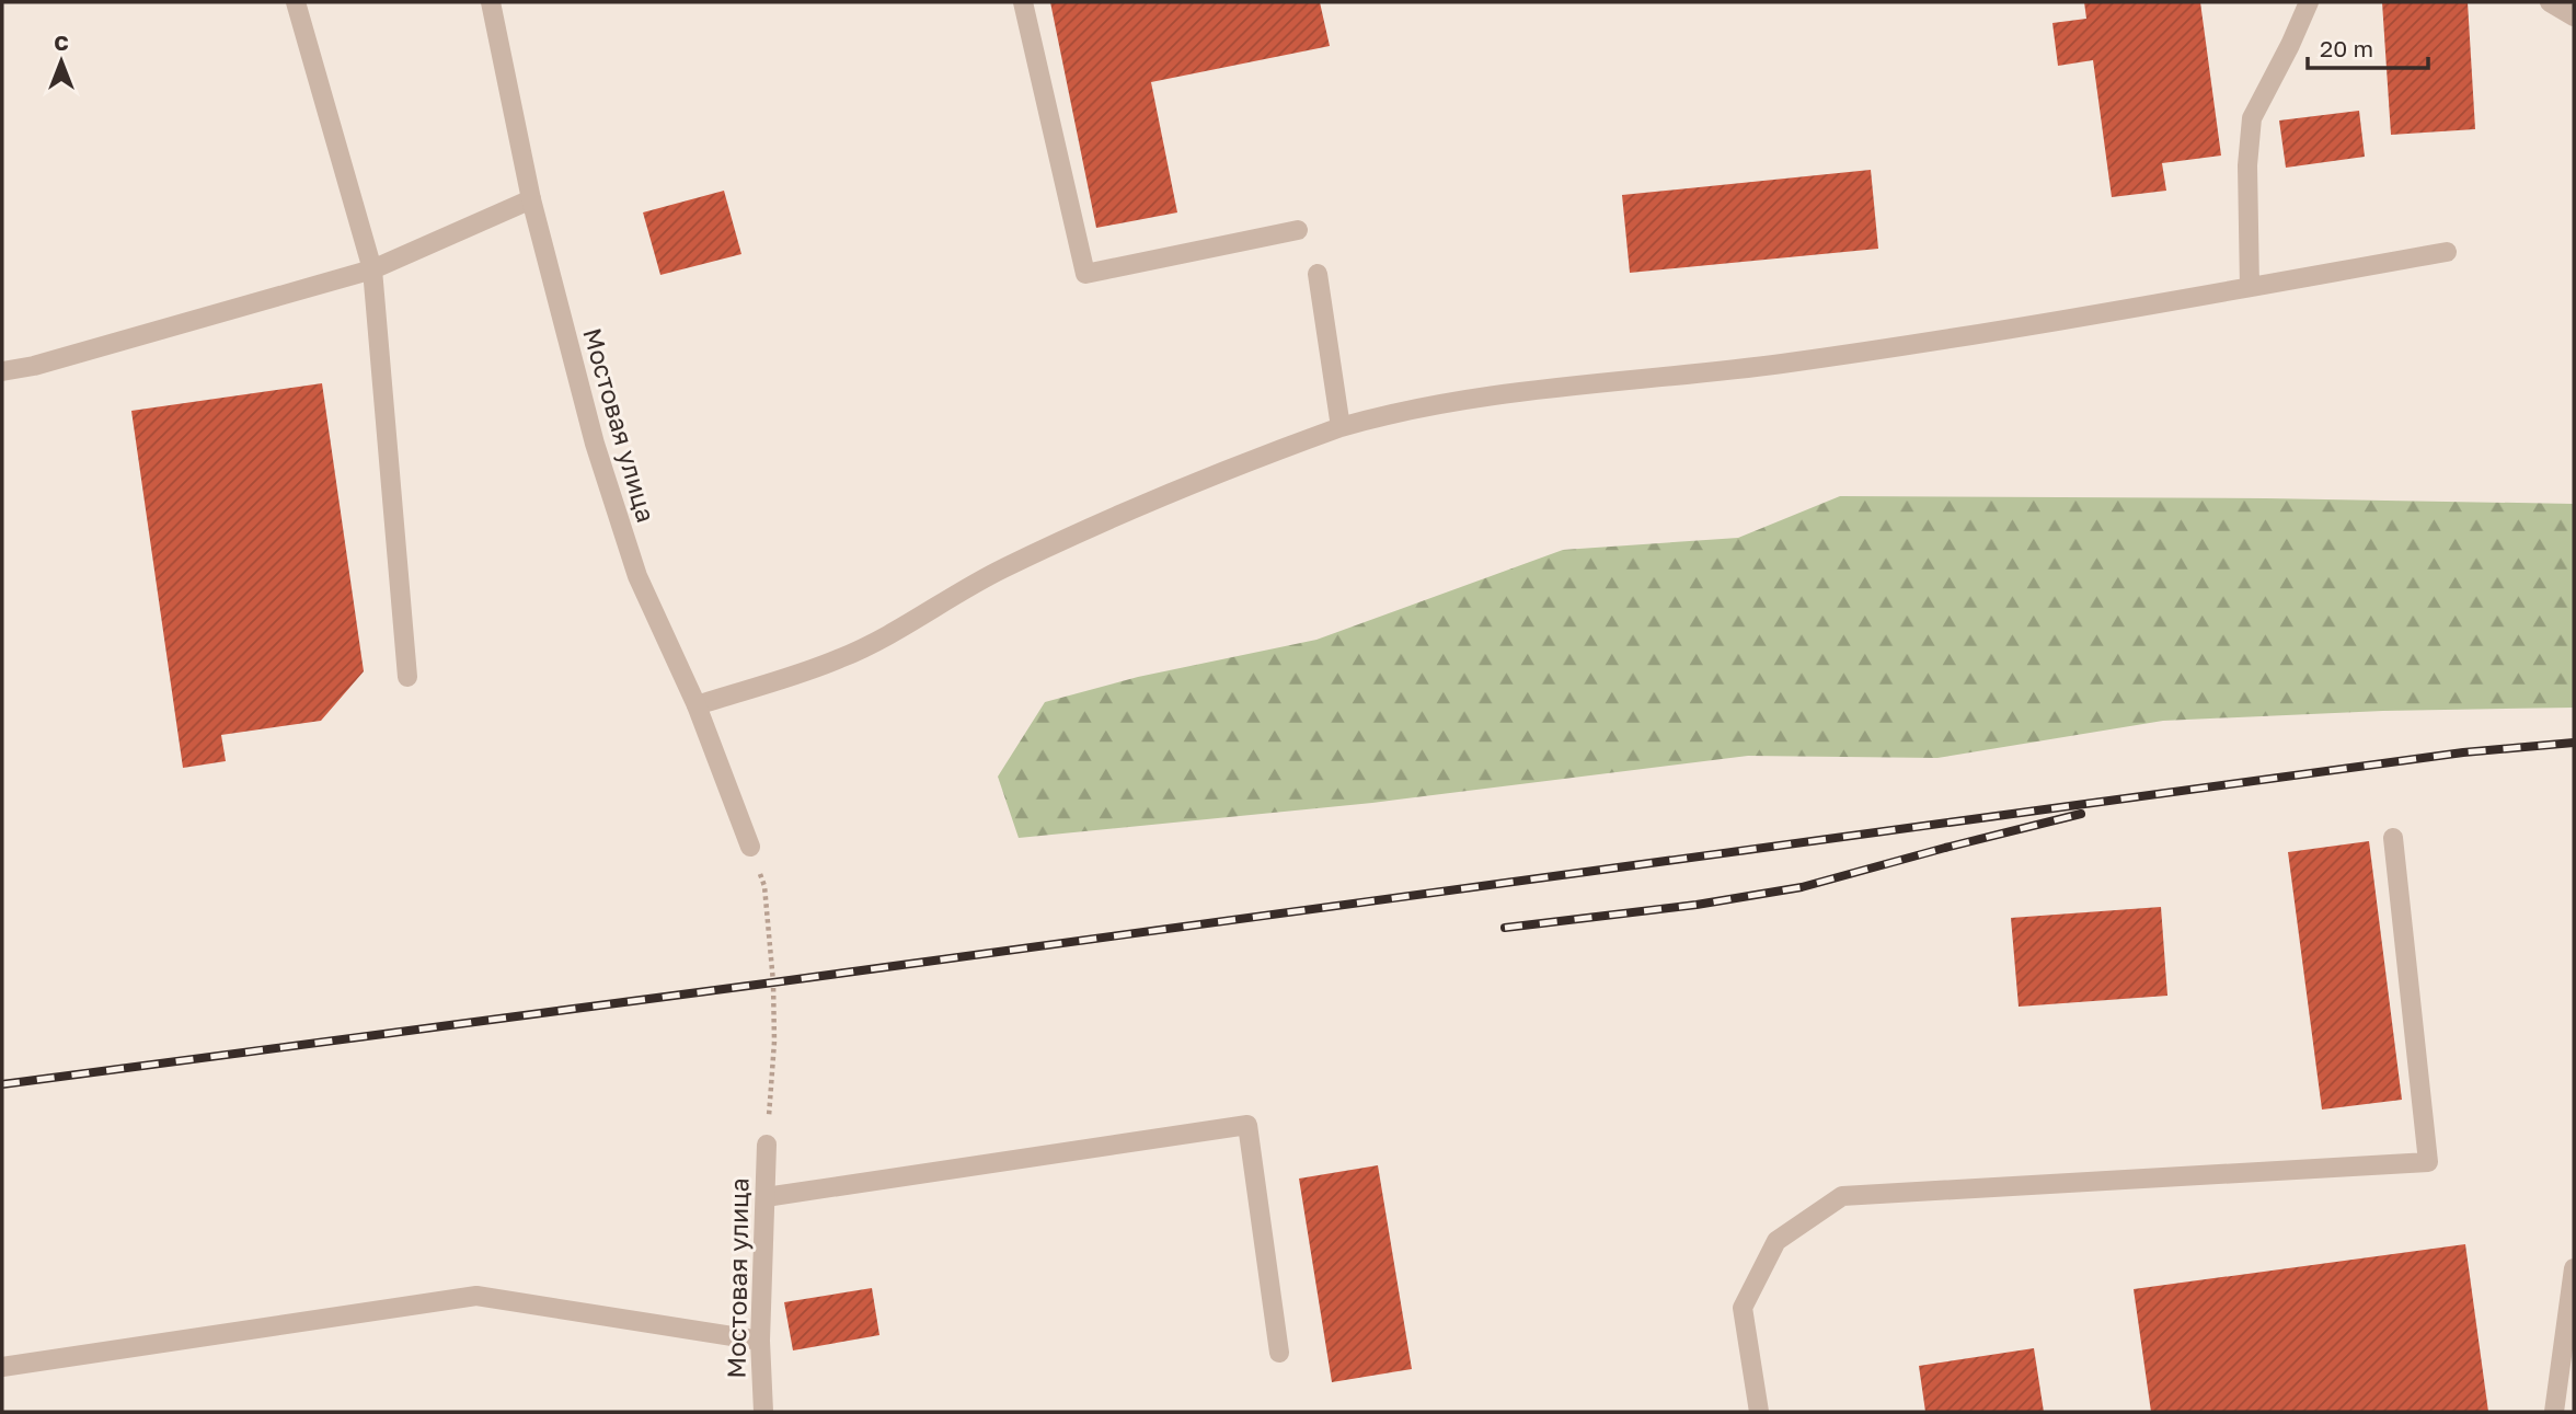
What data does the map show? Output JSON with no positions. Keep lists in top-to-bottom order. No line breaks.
{"streets":{"street":["Мостовая улица"]},"scale_bar":"20 m","north":"top"}
